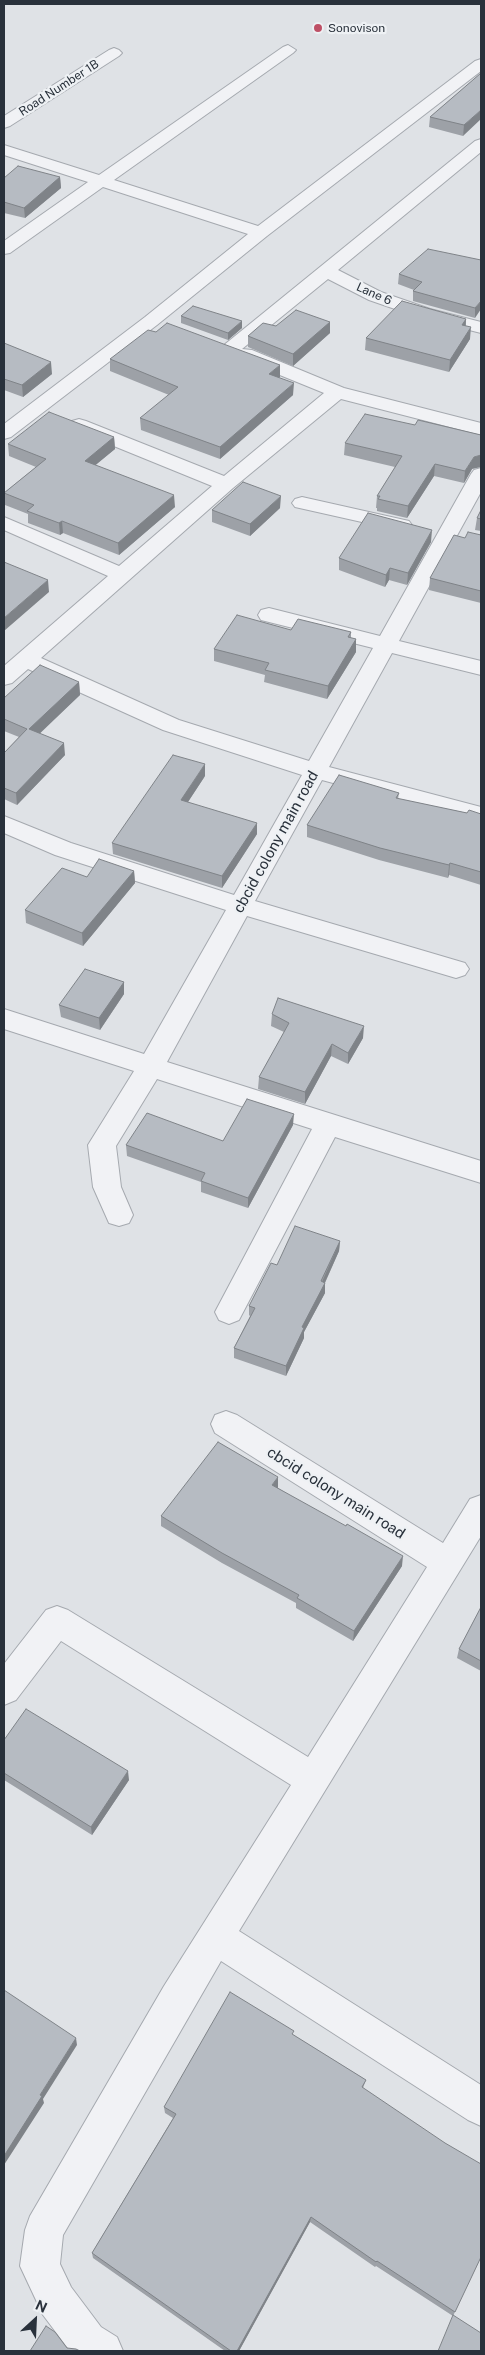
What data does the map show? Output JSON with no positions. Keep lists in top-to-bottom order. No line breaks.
{"streets":{"street":["Road Number 1B","Lane 6","cbcid colony main road"]},"places":["Sonovison"],"north":"top right"}
